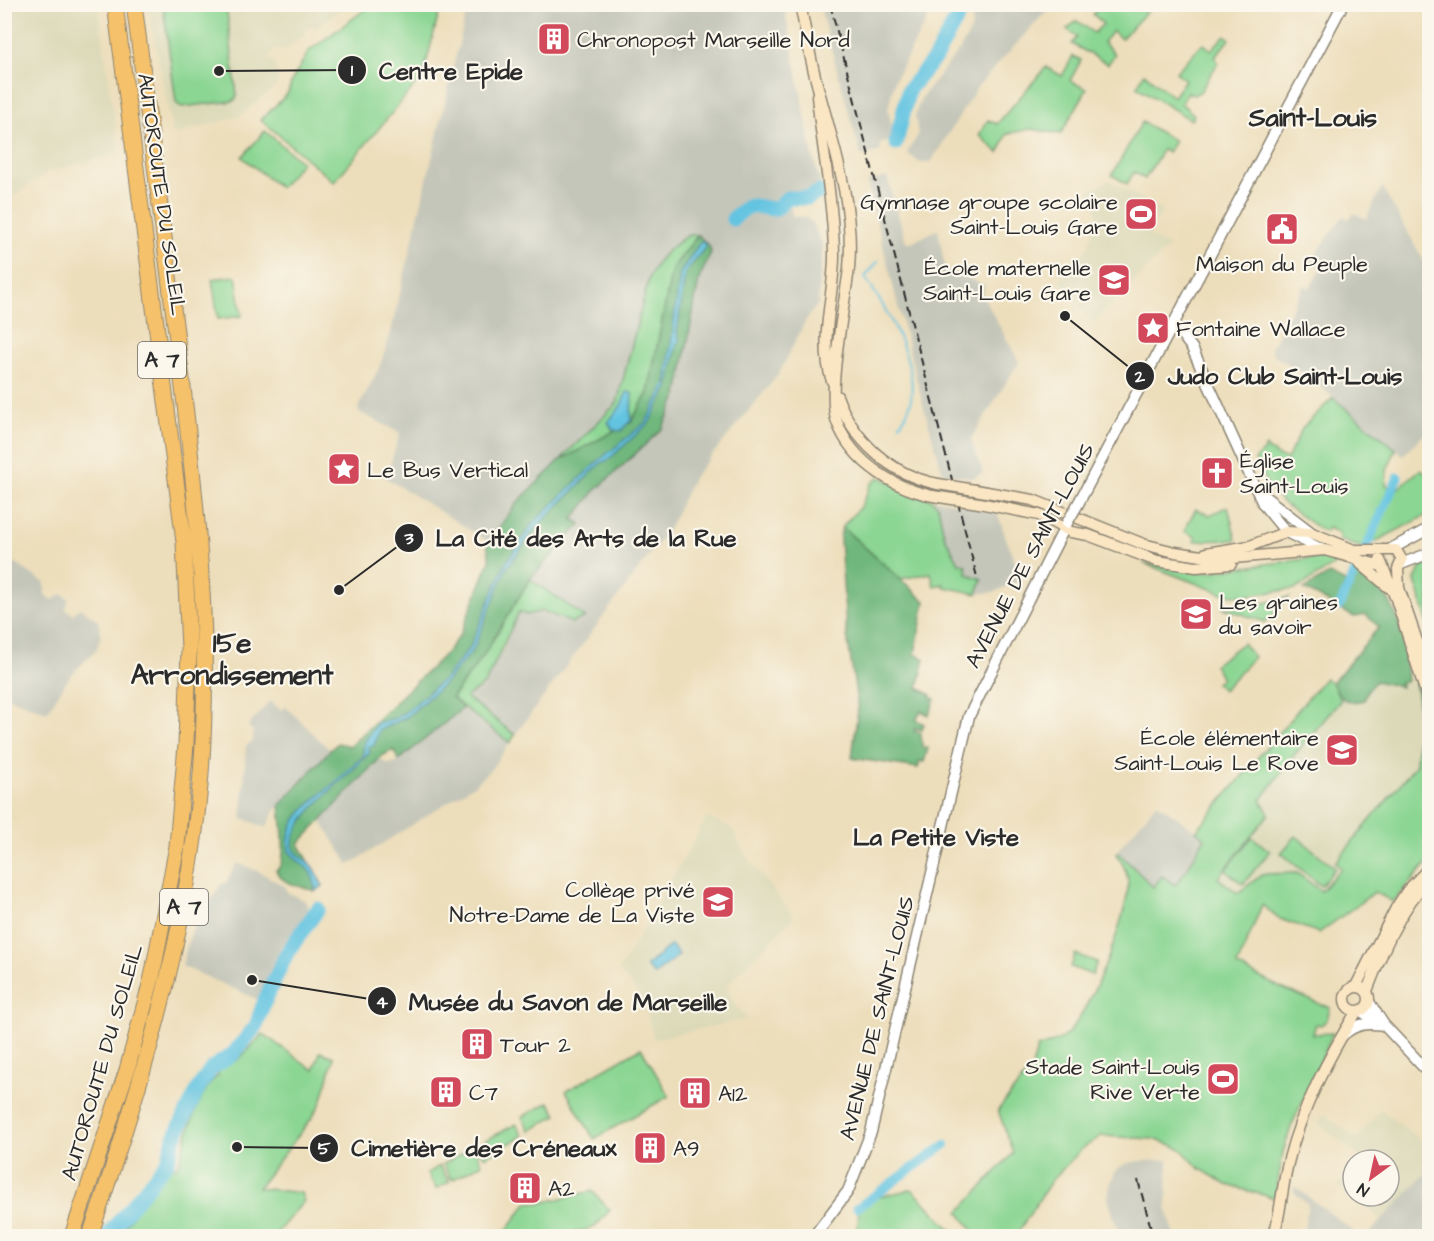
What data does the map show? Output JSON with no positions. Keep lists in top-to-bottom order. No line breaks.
{"streets":{"highway":["AUTOROUTE DU SOLEIL","A 7"],"street":["AVENUE DE SAINT-LOUIS"]},"districts":["Saint-Louis","15e Arrondissement","La Petite Viste"],"places":{"building":["Chronopost Marseille Nord","Tour 2","C7","A12","A9","A2"],"other":["Centre Epide","Judo Club Saint-Louis","La Cité des Arts de la Rue","Musée du Savon de Marseille","Cimetière des Créneaux"],"sports":["Gymnase groupe scolaire Saint-Louis Gare","Stade Saint-Louis Rive Verte"],"public building":["Maison du Peuple"],"school or university":["École maternelle Saint-Louis Gare","Les graines du savoir","École élémentaire Saint-Louis Le Rove","Collège privé Notre-Dame de La Viste"],"place":["Fontaine Wallace","Le Bus Vertical"],"church":["Église Saint-Louis"]},"north":"bottom left"}
